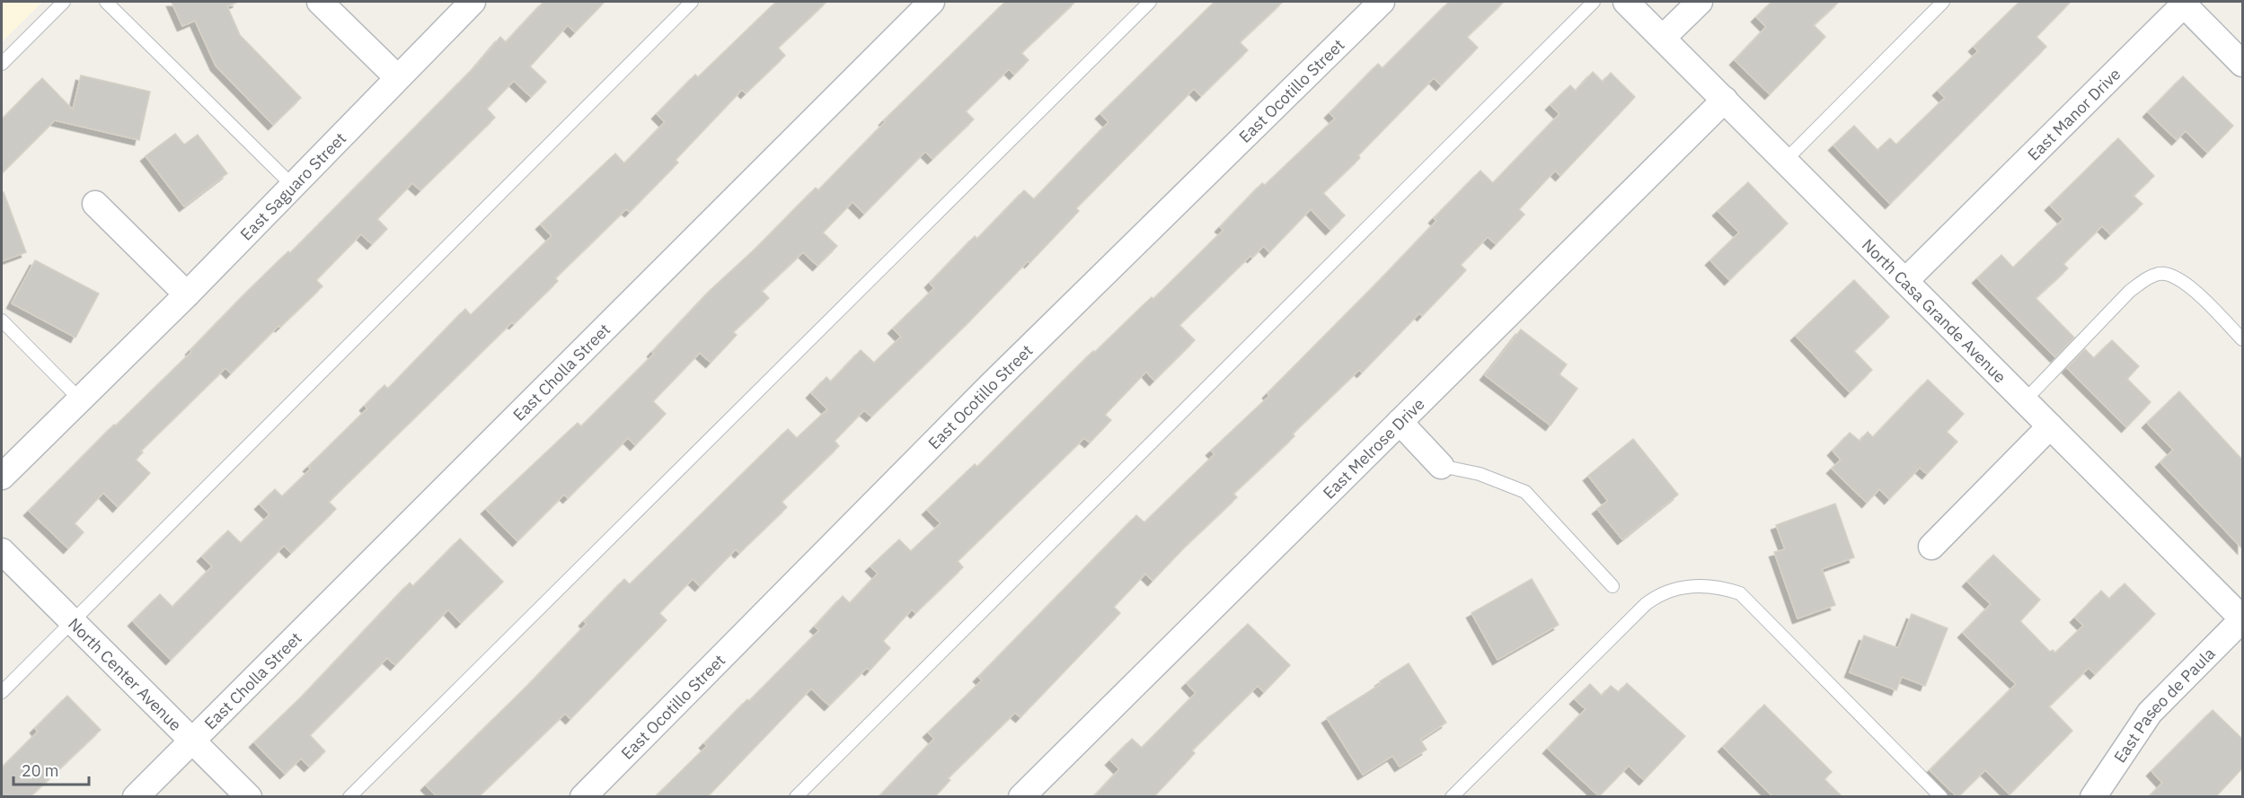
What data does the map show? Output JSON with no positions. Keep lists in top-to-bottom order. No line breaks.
{"streets":{"street":["East Ocotillo Street","East Manor Drive","East Saguaro Street","North Casa Grande Avenue","East Cholla Street","East Melrose Drive","North Center Avenue","East Paseo de Paula"]},"crossings":[["East Manor Drive","North Casa Grande Avenue"],["North Casa Grande Avenue","East Melrose Drive"],["North Casa Grande Avenue","East Paseo de Paula"],["East Cholla Street","North Center Avenue"]],"scale_bar":"20 m"}
